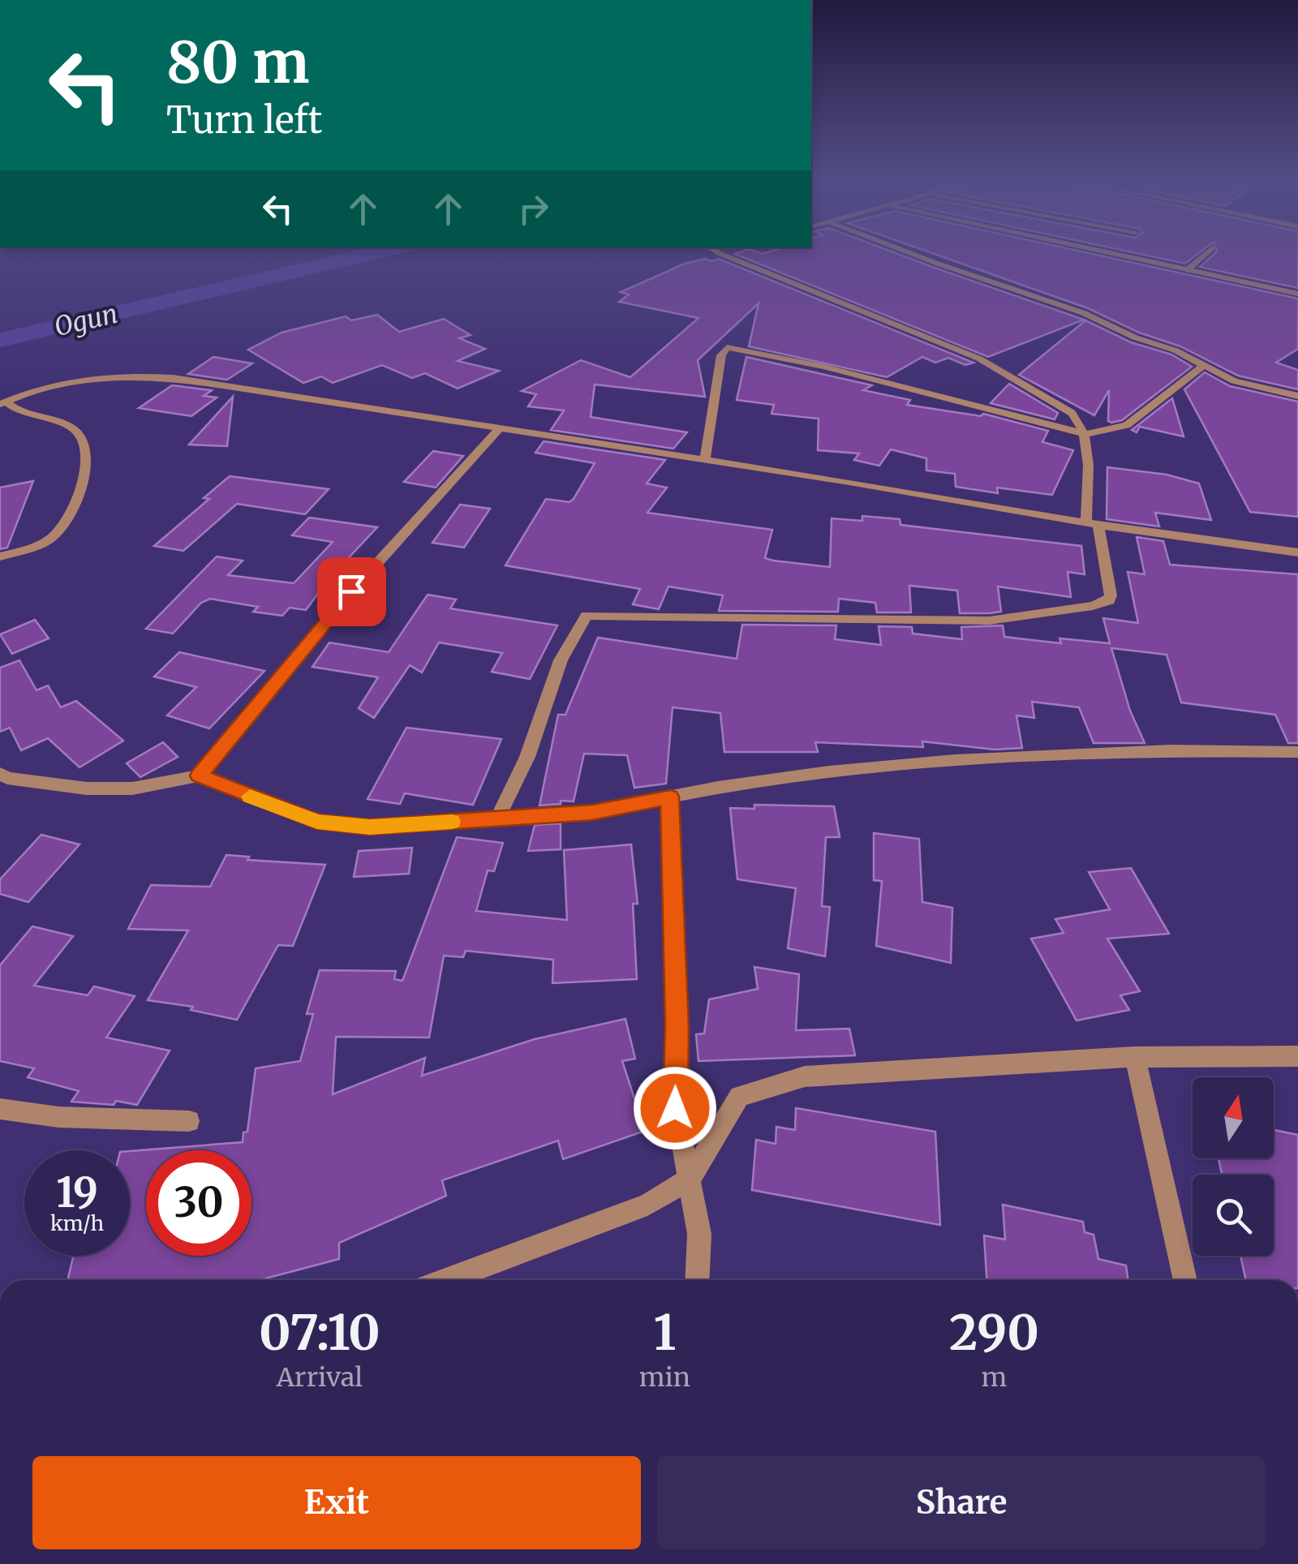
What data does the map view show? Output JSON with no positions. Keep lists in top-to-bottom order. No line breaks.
{"water":["Ogun"],"north":"top","page":{"turn":["80 m","Turn left"],"speed":"19 km/h","limit":"30","eta":["07:10","Arrival","1","min","290","m"],"buttons":["Exit","Share"]}}
